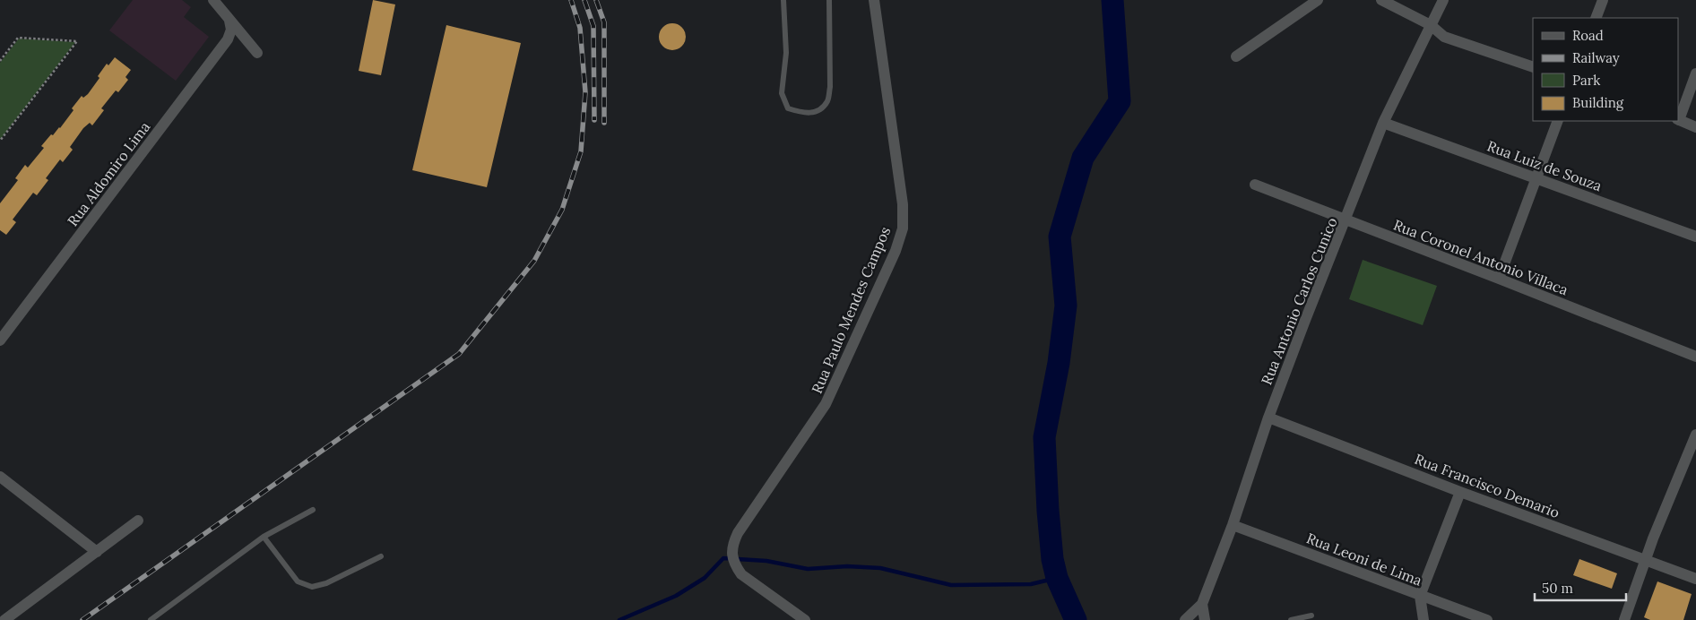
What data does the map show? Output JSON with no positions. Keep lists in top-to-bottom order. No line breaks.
{"streets":{"street":["Rua Luiz de Souza","Rua Aldomiro Lima","Rua Coronel Antonio Villaca","Rua Antonio Carlos Cunico","Rua Paulo Mendes Campos","Rua Francisco Demario","Rua Leoni de Lima"]},"crossings":[["Rua Luiz de Souza","Rua Antonio Carlos Cunico"],["Rua Coronel Antonio Villaca","Rua Antonio Carlos Cunico"],["Rua Antonio Carlos Cunico","Rua Francisco Demario"],["Rua Antonio Carlos Cunico","Rua Leoni de Lima"]],"legend":["Road","Railway","Park","Building"],"scale_bar":"50 m"}
